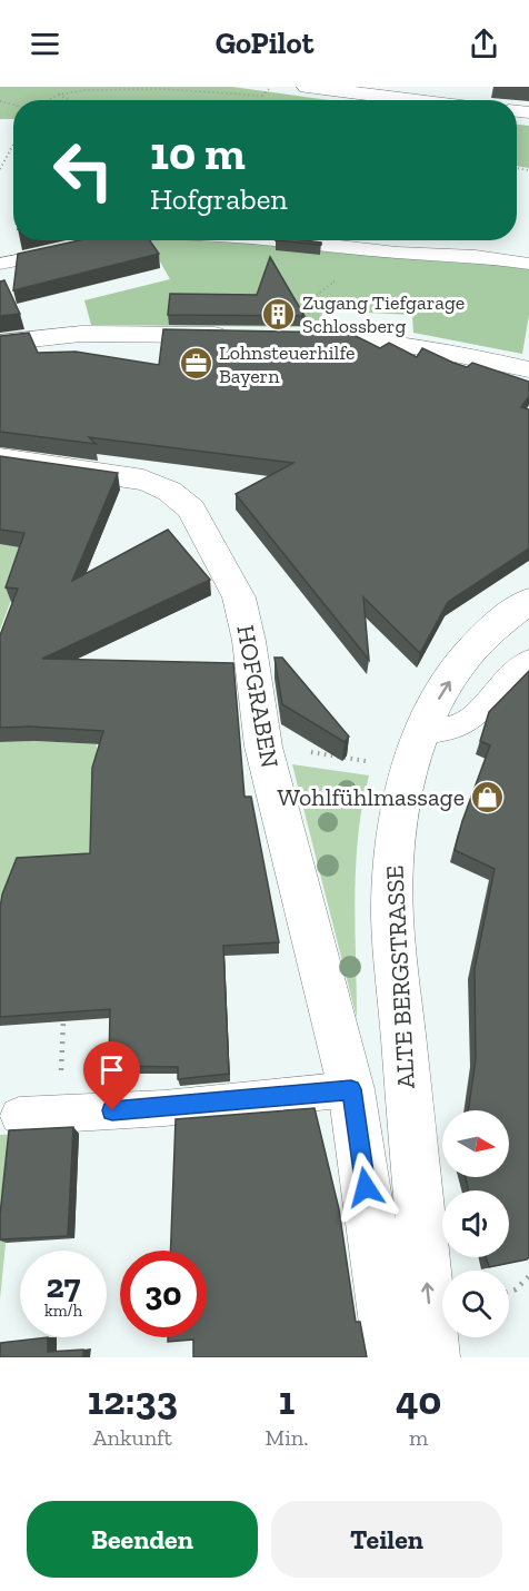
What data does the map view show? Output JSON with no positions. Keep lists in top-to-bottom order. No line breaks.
{"streets":{"street":["HOFGRABEN","ALTE BERGSTRASSE"]},"one_way":["ALTE BERGSTRASSE"],"places":{"building":["Zugang Tiefgarage Schlossberg"],"office":["Lohnsteuerhilfe Bayern"],"shop":["Wohlfühlmassage"]},"north":"right","page":{"header":"GoPilot","turn":["10 m","Hofgraben"],"speed":"27 km/h","limit":"30","eta":["12:33","Ankunft","1","Min.","40","m"],"buttons":["Beenden","Teilen"]}}
